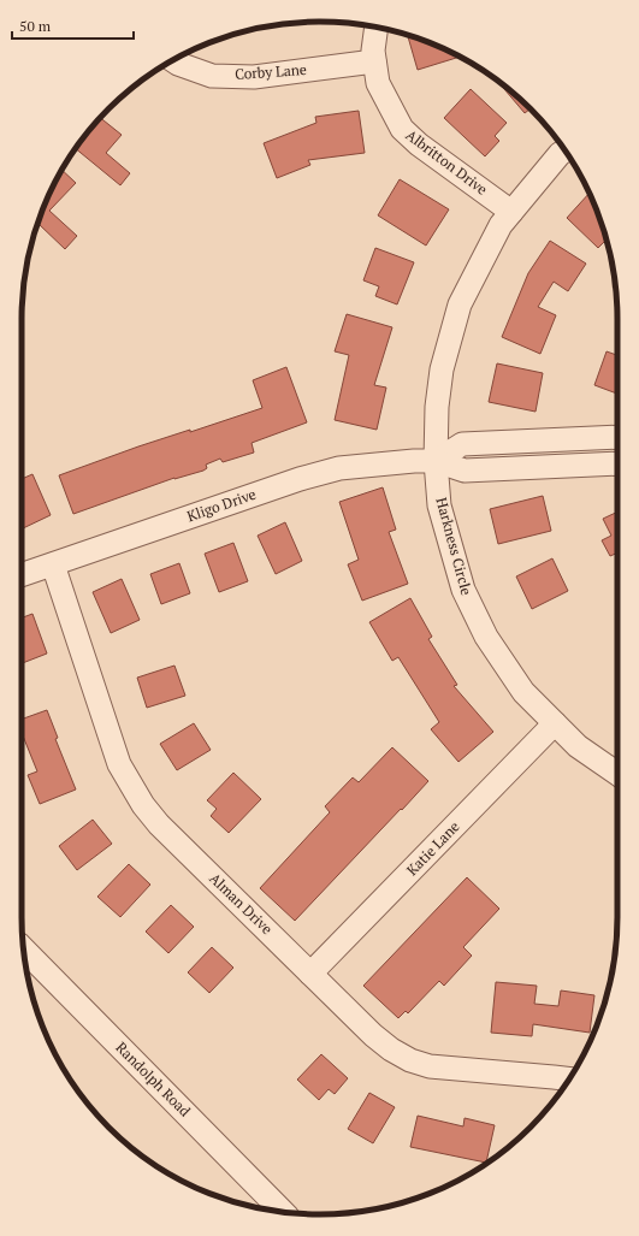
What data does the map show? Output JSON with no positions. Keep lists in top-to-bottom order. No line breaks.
{"streets":{"street":["Corby Lane","Albritton Drive","Kligo Drive","Harkness Circle","Katie Lane","Alman Drive","Randolph Road"]},"crossings":[["Corby Lane","Albritton Drive"],["Albritton Drive","Harkness Circle"],["Kligo Drive","Harkness Circle"],["Kligo Drive","Alman Drive"],["Harkness Circle","Katie Lane"],["Katie Lane","Alman Drive"]],"scale_bar":"50 m"}
